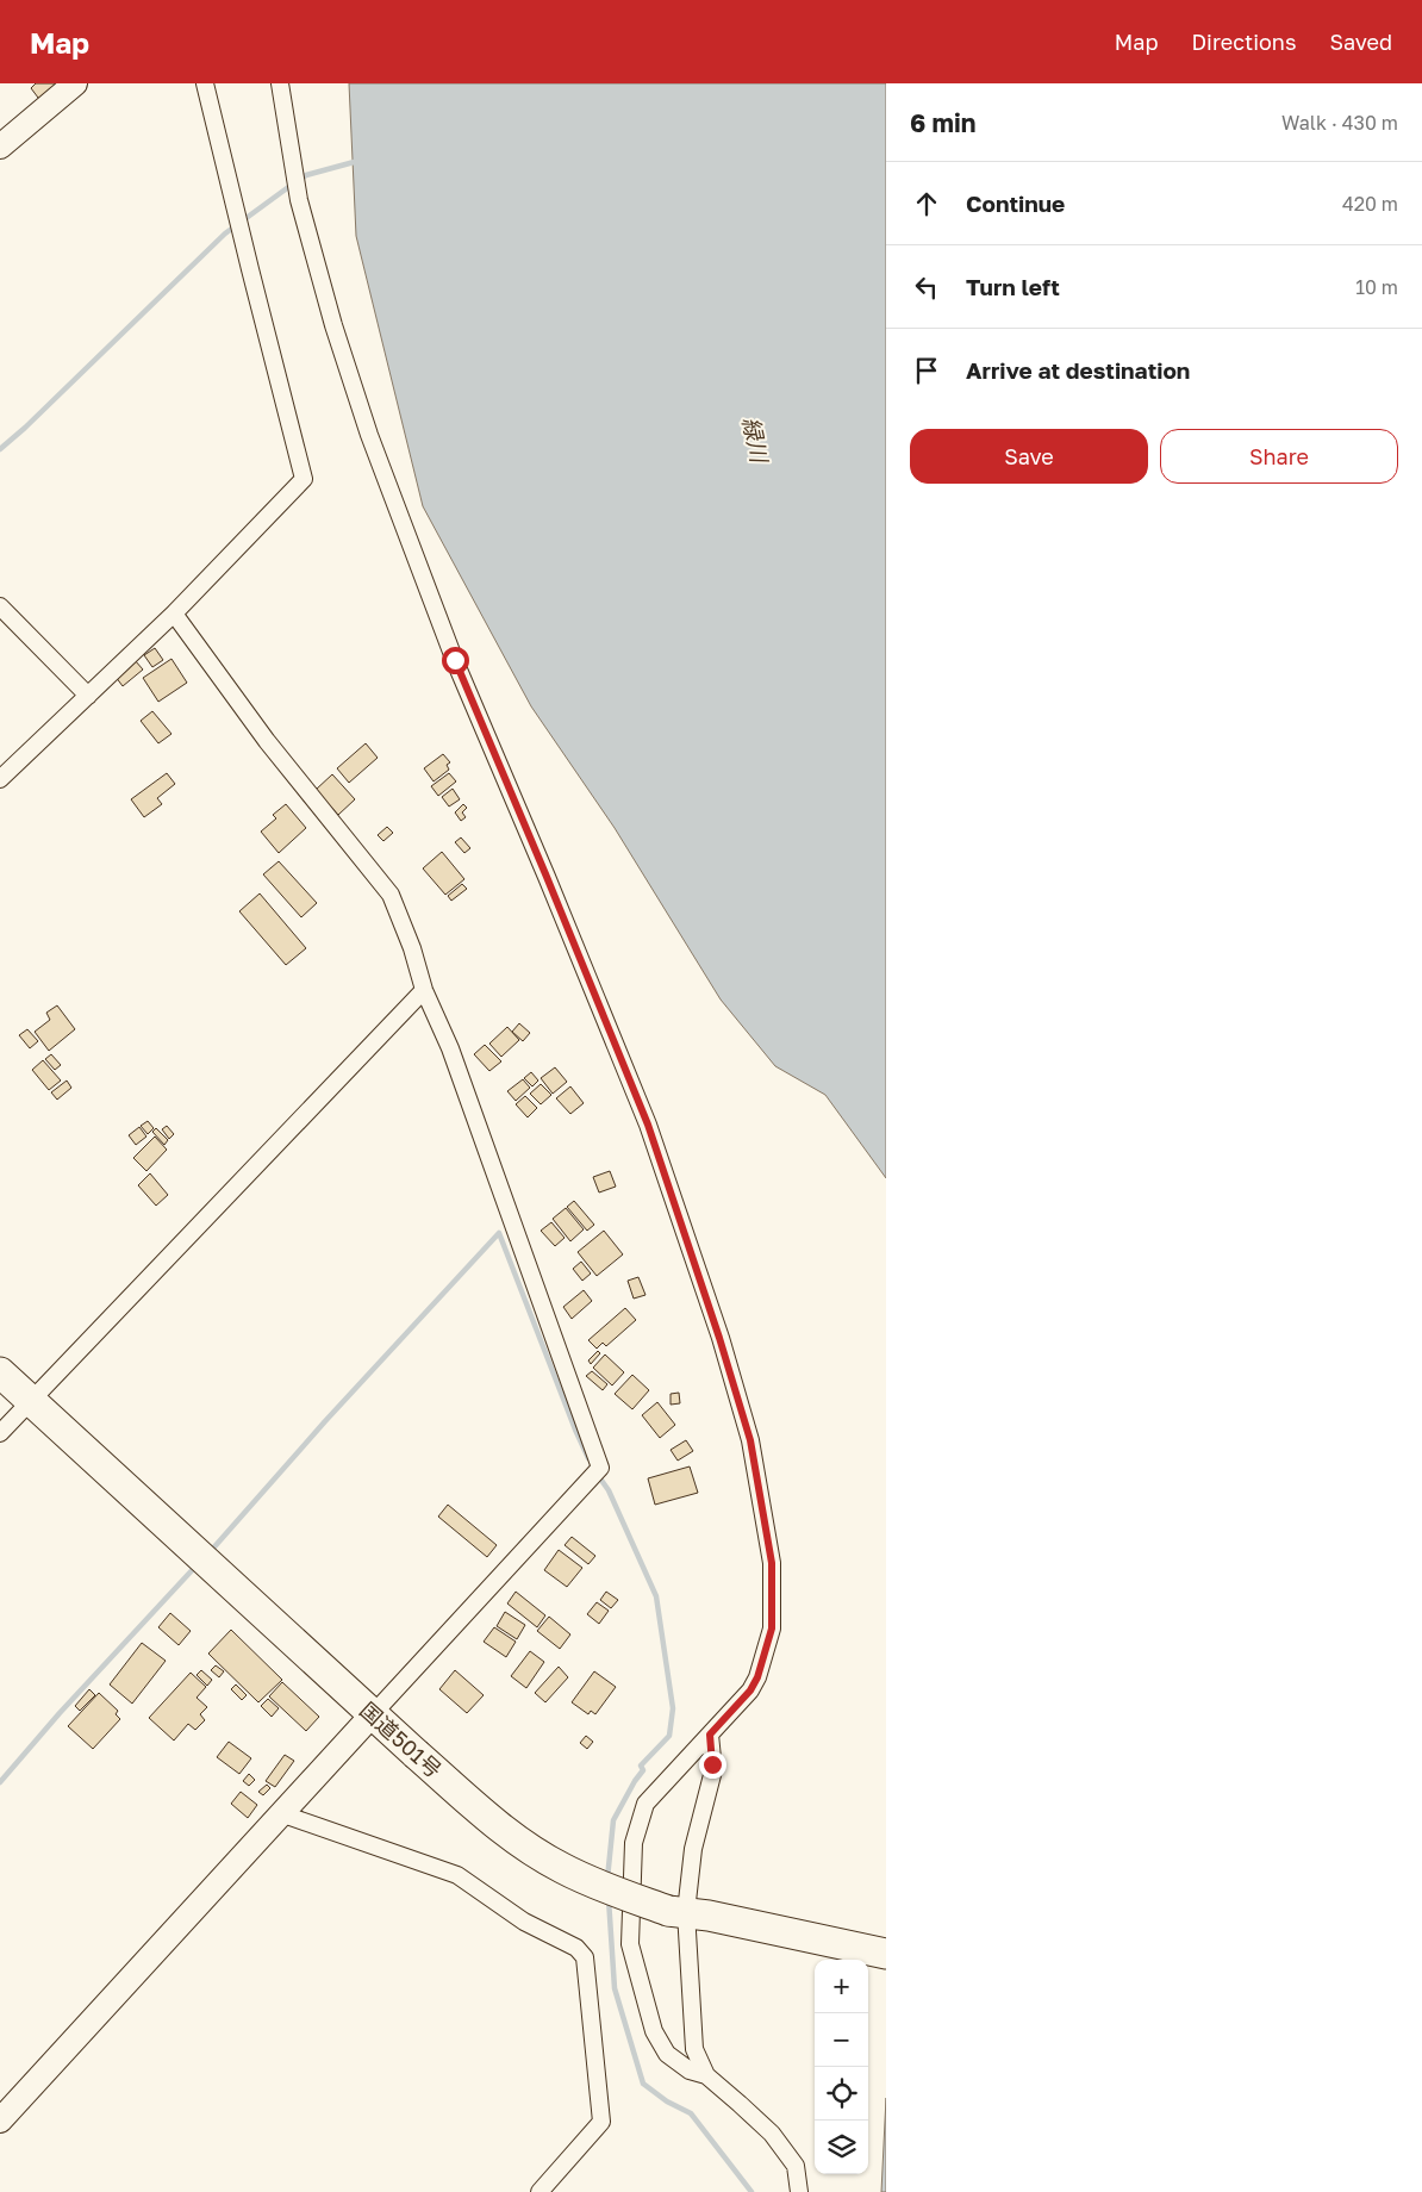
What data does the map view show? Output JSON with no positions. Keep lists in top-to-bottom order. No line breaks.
{"streets":{"highway":["国道501号"]},"water":["緑川"],"page":{"header":"Map","nav":["Map","Directions","Saved"],"heading":["6 min","Walk · 430 m"],"list":[["Continue","420 m"],["Turn left","10 m"],"Arrive at destination"],"buttons":["Save","Share"],"map_buttons":["+","−"]}}
